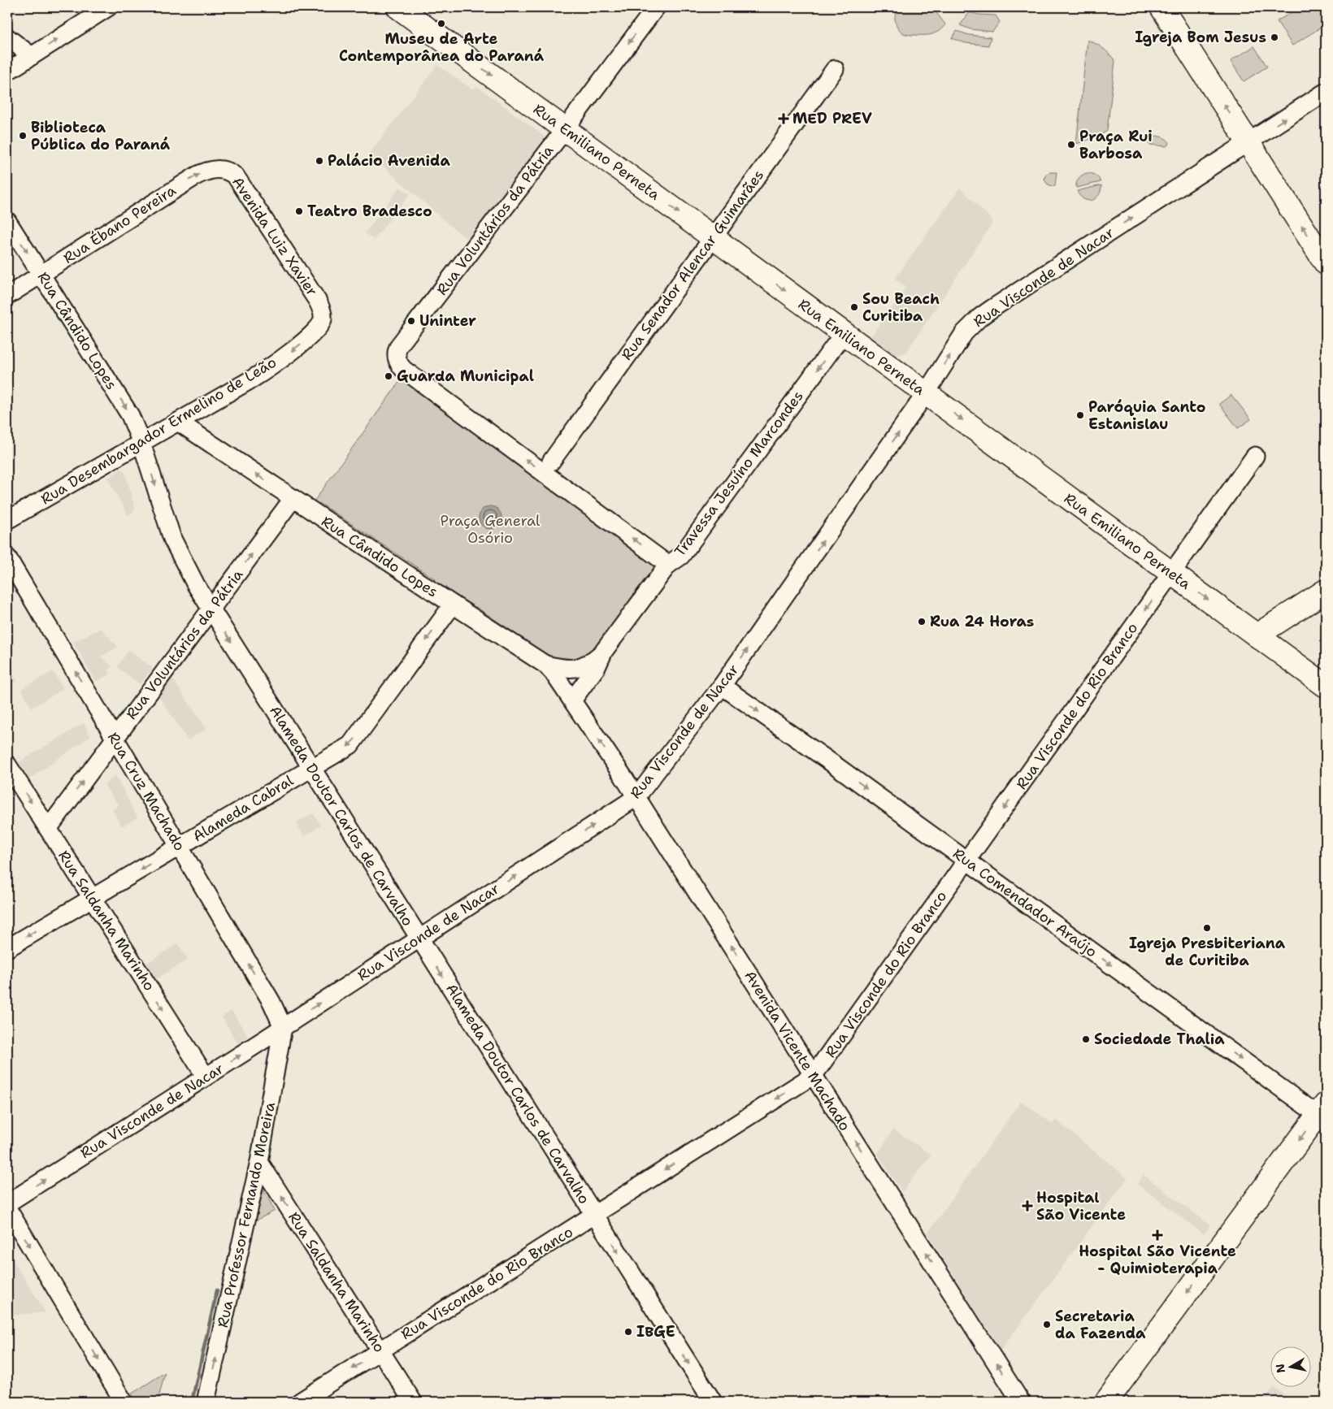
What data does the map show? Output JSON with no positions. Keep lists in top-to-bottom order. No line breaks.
{"streets":{"main road":["Rua Emiliano Perneta"],"street":["Rua Voluntários da Pátria","Rua Ébano Pereira","Avenida Luiz Xavier","Rua Senador Alencar Guimarães","Rua Visconde de Nacar","Rua Cândido Lopes","Rua Desembargador Ermelino de Leão","Travessa Jesuíno Marcondes","Rua Visconde do Rio Branco","Rua Cruz Machado","Alameda Cabral","Alameda Doutor Carlos de Carvalho","Rua Comendador Araújo","Rua Saldanha Marinho","Avenida Vicente Machado","Rua Professor Fernando Moreira"]},"crossings":[["Rua Emiliano Perneta","Rua Voluntários da Pátria"],["Rua Emiliano Perneta","Rua Senador Alencar Guimarães"],["Rua Emiliano Perneta","Rua Visconde de Nacar"],["Rua Emiliano Perneta","Travessa Jesuíno Marcondes"],["Rua Emiliano Perneta","Rua Visconde do Rio Branco"],["Rua Voluntários da Pátria","Rua Cândido Lopes"],["Rua Voluntários da Pátria","Travessa Jesuíno Marcondes"],["Rua Voluntários da Pátria","Rua Cruz Machado"],["Rua Voluntários da Pátria","Alameda Doutor Carlos de Carvalho"],["Rua Voluntários da Pátria","Rua Saldanha Marinho"],["Rua Ébano Pereira","Avenida Luiz Xavier"],["Rua Ébano Pereira","Rua Cândido Lopes"],["Avenida Luiz Xavier","Rua Desembargador Ermelino de Leão"],["Rua Visconde de Nacar","Rua Cruz Machado"],["Rua Visconde de Nacar","Alameda Doutor Carlos de Carvalho"],["Rua Visconde de Nacar","Rua Comendador Araújo"],["Rua Visconde de Nacar","Rua Saldanha Marinho"],["Rua Visconde de Nacar","Avenida Vicente Machado"],["Rua Visconde de Nacar","Rua Professor Fernando Moreira"],["Rua Cândido Lopes","Rua Desembargador Ermelino de Leão"],["Rua Cândido Lopes","Travessa Jesuíno Marcondes"],["Rua Cândido Lopes","Alameda Cabral"],["Rua Cândido Lopes","Alameda Doutor Carlos de Carvalho"],["Rua Cândido Lopes","Avenida Vicente Machado"],["Rua Desembargador Ermelino de Leão","Alameda Doutor Carlos de Carvalho"],["Travessa Jesuíno Marcondes","Avenida Vicente Machado"],["Rua Visconde do Rio Branco","Alameda Doutor Carlos de Carvalho"],["Rua Visconde do Rio Branco","Rua Comendador Araújo"],["Rua Visconde do Rio Branco","Rua Saldanha Marinho"],["Rua Visconde do Rio Branco","Avenida Vicente Machado"],["Rua Cruz Machado","Alameda Cabral"],["Rua Cruz Machado","Rua Professor Fernando Moreira"],["Alameda Cabral","Alameda Doutor Carlos de Carvalho"],["Alameda Cabral","Rua Saldanha Marinho"],["Rua Saldanha Marinho","Rua Professor Fernando Moreira"]],"one_way":["Rua Emiliano Perneta","Rua Ébano Pereira","Rua Visconde de Nacar","Rua Desembargador Ermelino de Leão","Travessa Jesuíno Marcondes","Rua Visconde do Rio Branco","Rua Cruz Machado","Alameda Cabral","Alameda Doutor Carlos de Carvalho","Rua Comendador Araújo","Avenida Vicente Machado","Rua Professor Fernando Moreira"],"parks":["Praça General Osório"],"places":{"other":["Museu de Arte Contemporânea do Paraná","Igreja Bom Jesus","Biblioteca Pública do Paraná","Praça Rui Barbosa","Palácio Avenida","Teatro Bradesco","Sou Beach Curitiba","Uninter","Guarda Municipal","Paróquia Santo Estanislau","Rua 24 Horas","Igreja Presbiteriana de Curitiba","Sociedade Thalia","Secretaria da Fazenda","IBGE"],"health":["MED PREV","Hospital São Vicente","Hospital São Vicente - Quimioterapia"]},"north":"left"}
